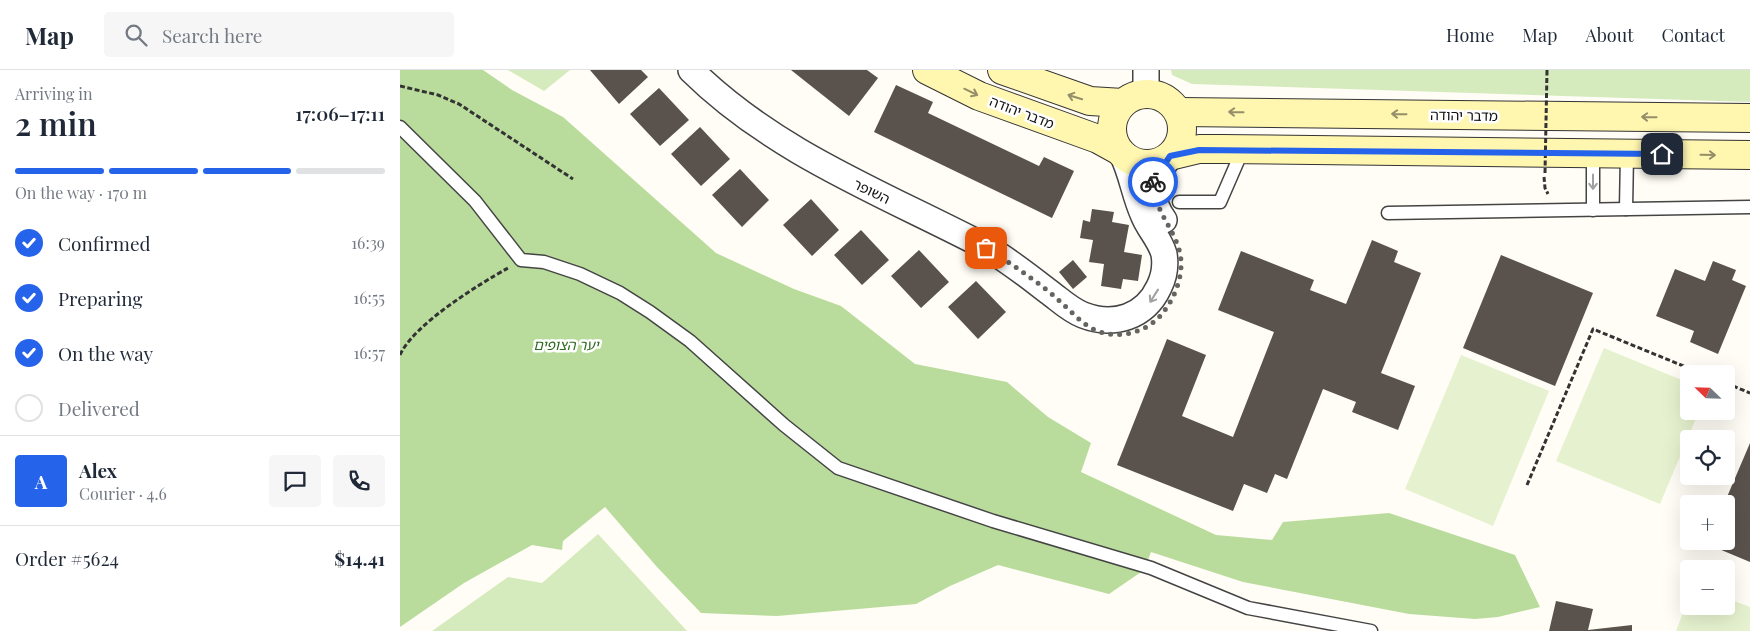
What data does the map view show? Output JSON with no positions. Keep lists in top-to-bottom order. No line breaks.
{"streets":{"street":["מדבר יהודה","השופר"]},"crossings":[["מדבר יהודה","השופר"]],"parks":["יער הצופים"],"north":"top left","page":{"header":"Map","search":"Search here","nav":["Home","Map","About","Contact"],"heading":["2 min","Arriving in","17:06–17:11"],"panel":["Alex","Courier · 4.6","Order #5624","$14.41"],"bar":"On the way · 170 m","list":[["Confirmed","16:39"],["Preparing","16:55"],["On the way","16:57"],"Delivered"],"map_buttons":["+","−"],"round":"A"}}
